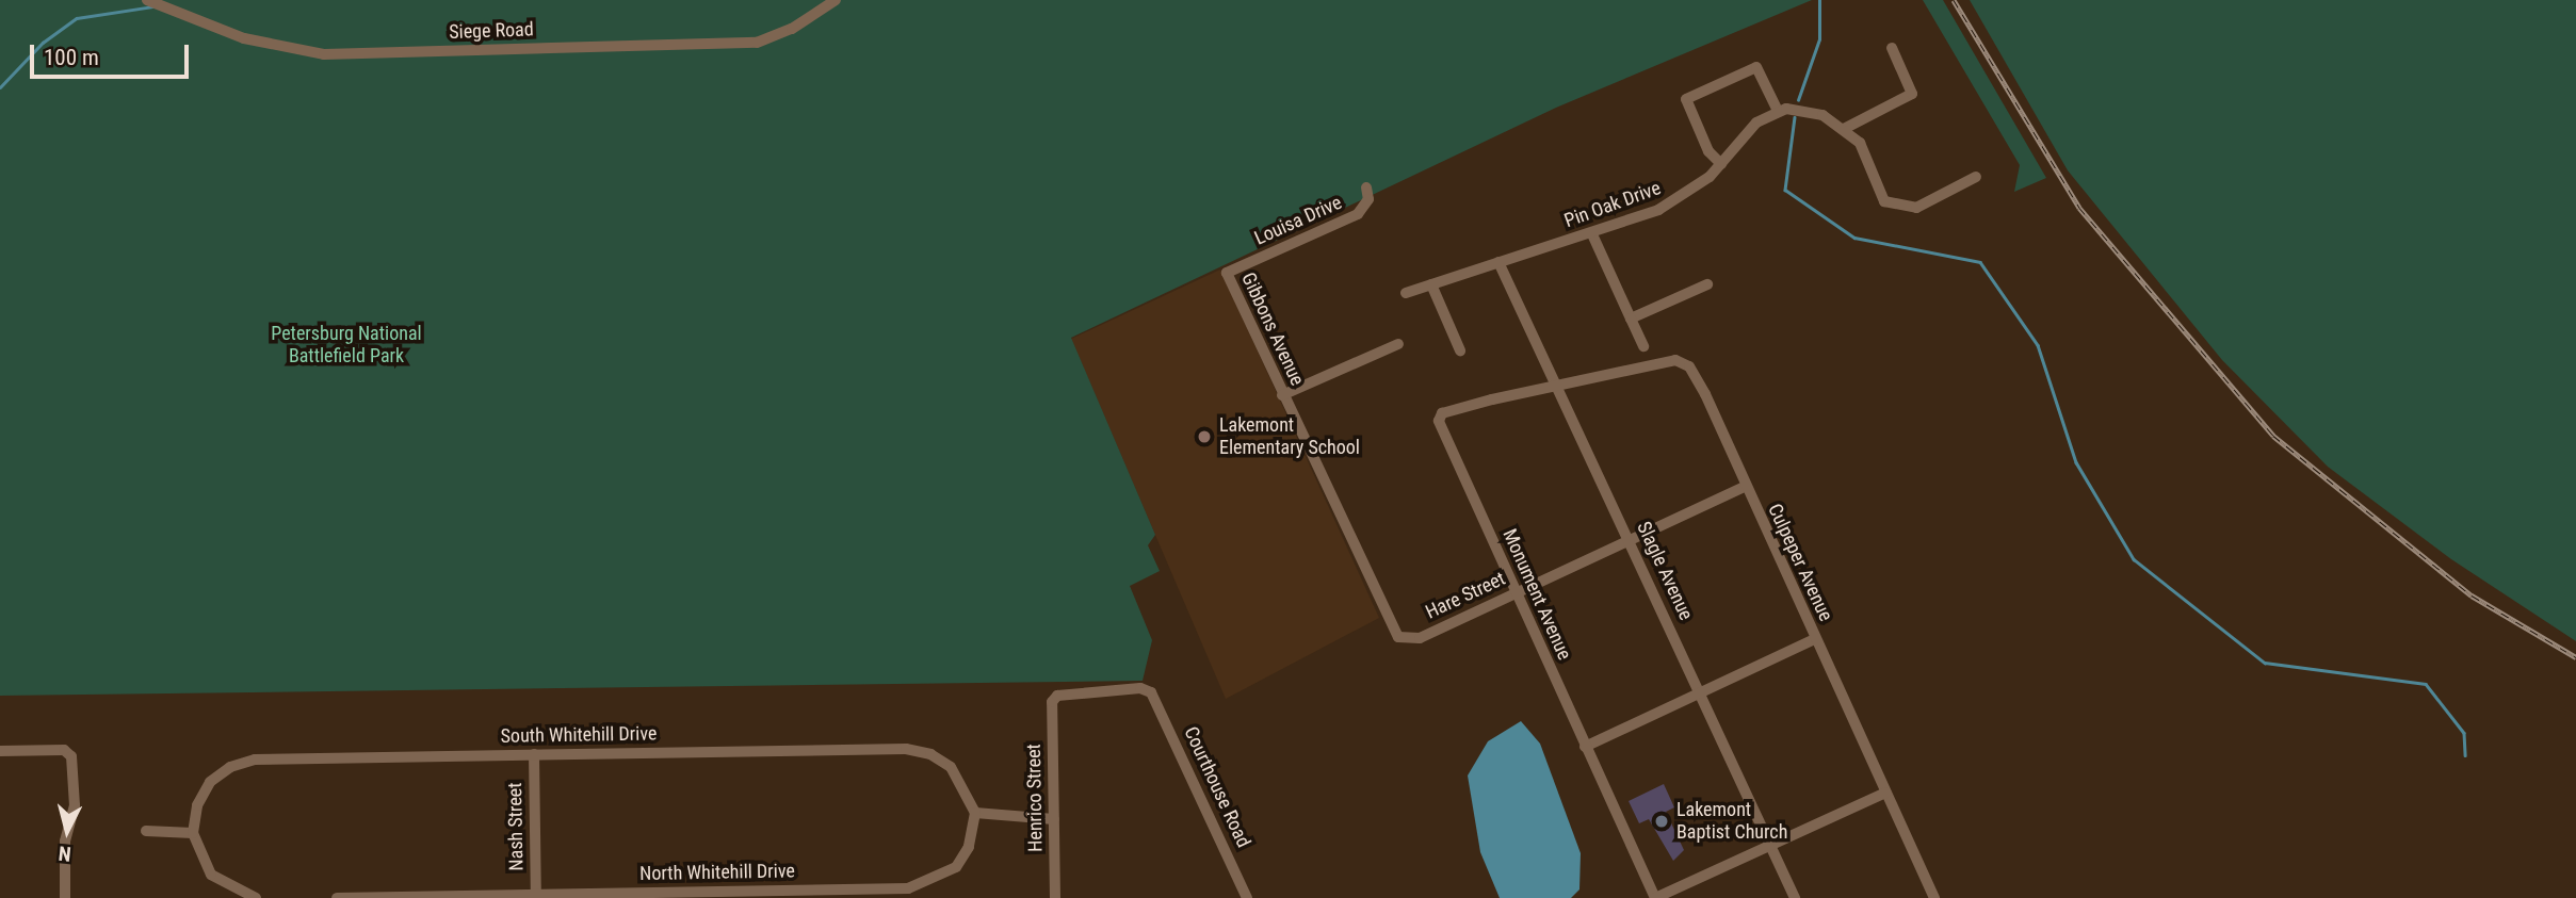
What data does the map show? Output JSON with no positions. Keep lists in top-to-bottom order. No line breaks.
{"streets":{"street":["Siege Road","Pin Oak Drive","Louisa Drive","Gibbons Avenue","Culpeper Avenue","Slagle Avenue","Monument Avenue","Hare Street","South Whitehill Drive","Courthouse Road","Henrico Street","Nash Street","North Whitehill Drive"]},"crossings":[["Pin Oak Drive","Slagle Avenue"],["Louisa Drive","Gibbons Avenue"],["Gibbons Avenue","Hare Street"],["Culpeper Avenue","Slagle Avenue"],["Culpeper Avenue","Monument Avenue"],["Culpeper Avenue","Hare Street"],["Slagle Avenue","Monument Avenue"],["Slagle Avenue","Hare Street"],["Monument Avenue","Hare Street"],["South Whitehill Drive","Nash Street"],["South Whitehill Drive","North Whitehill Drive"],["Courthouse Road","Henrico Street"],["Nash Street","North Whitehill Drive"]],"parks":["Petersburg National Battlefield Park"],"places":["Lakemont Elementary School","Lakemont Baptist Church"],"scale_bar":"100 m","north":"bottom"}
